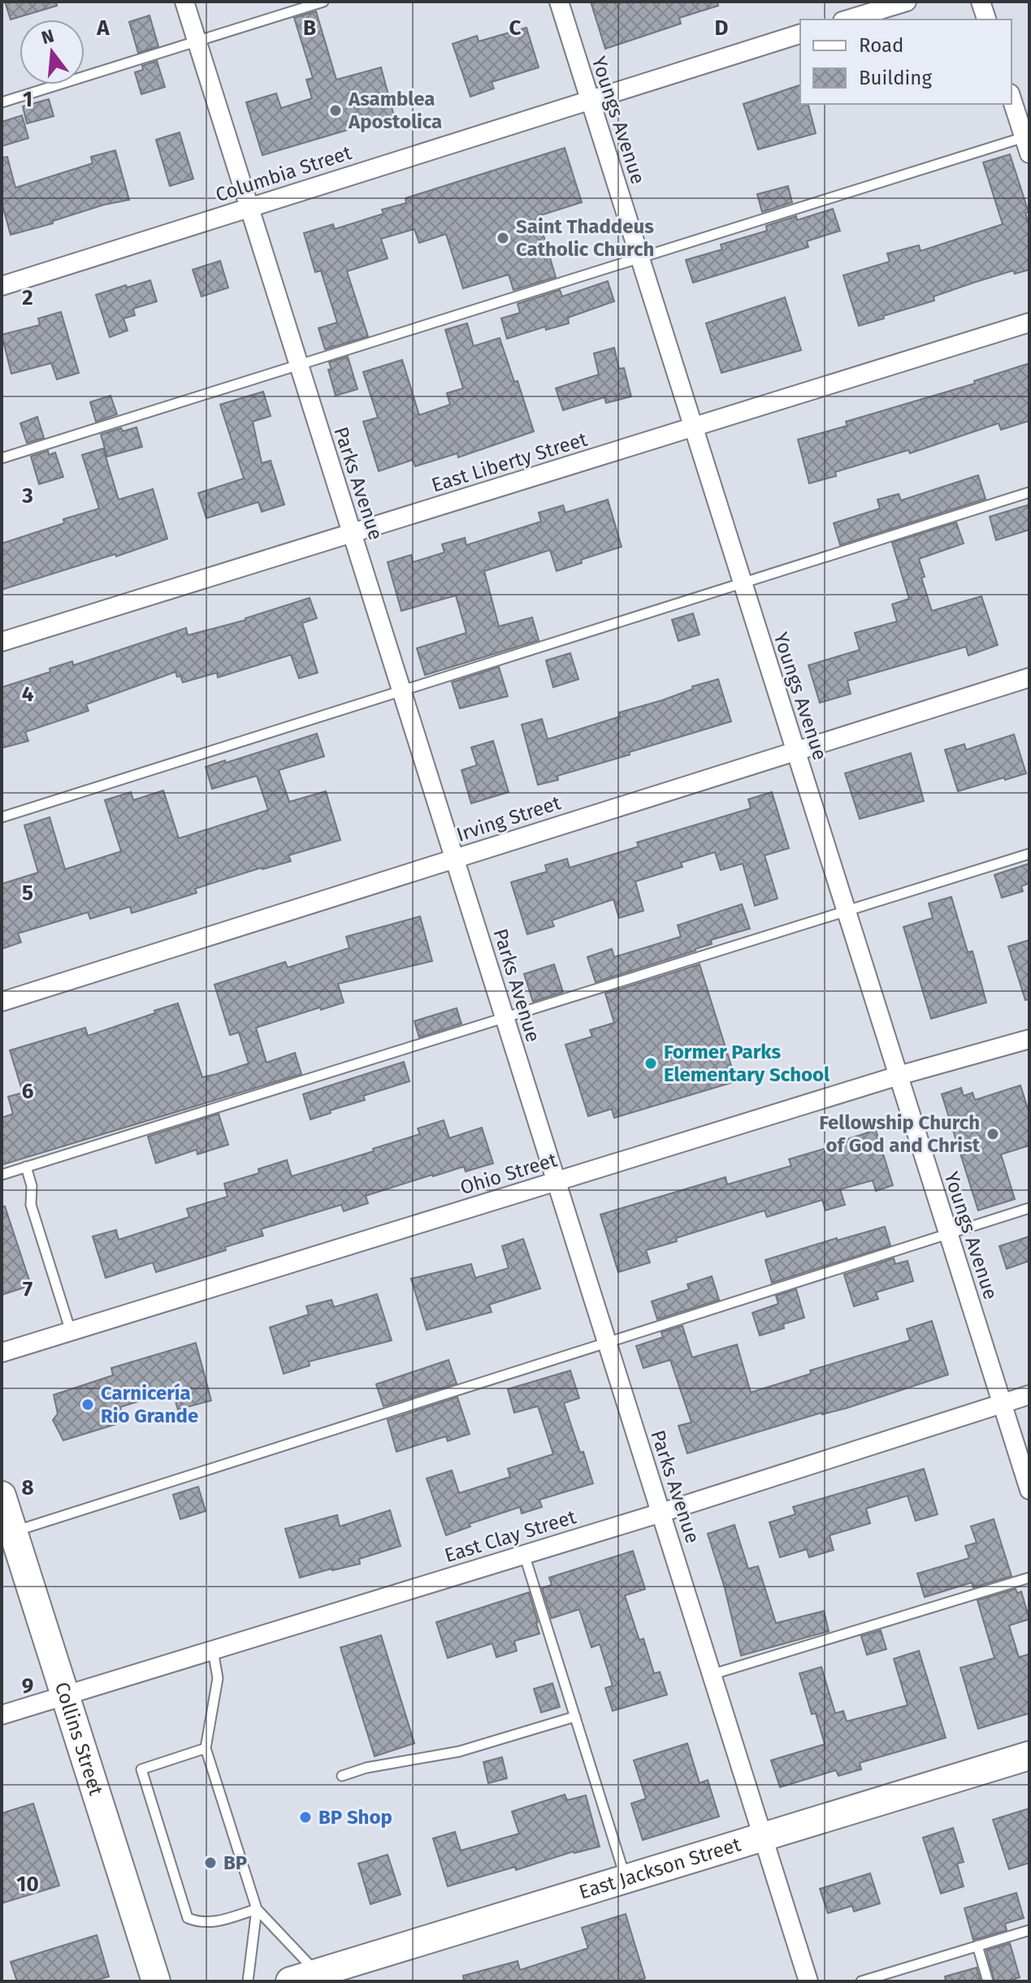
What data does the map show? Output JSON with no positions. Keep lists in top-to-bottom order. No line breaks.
{"streets":{"main road":["Collins Street","East Jackson Street"],"street":["Youngs Avenue","Columbia Street","East Liberty Street","Parks Avenue","Irving Street","Ohio Street","East Clay Street"]},"crossings":[["Youngs Avenue","Columbia Street"],["Youngs Avenue","East Liberty Street"],["Youngs Avenue","Irving Street"],["Youngs Avenue","Ohio Street"],["Youngs Avenue","East Clay Street"],["Columbia Street","Parks Avenue"],["East Liberty Street","Parks Avenue"],["Parks Avenue","Irving Street"],["Parks Avenue","Ohio Street"],["Parks Avenue","East Clay Street"],["Parks Avenue","East Jackson Street"],["East Clay Street","Collins Street"]],"places":["Asamblea Apostolica","Saint Thaddeus Catholic Church","Former Parks Elementary School","Fellowship Church of God and Christ","Carnicería Rio Grande","BP Shop","BP"],"legend":["Road","Building"],"north":"top","grid":{"columns":["A","B","C","D"],"rows":["1","2","3","4","5","6","7","8","9","10"]}}
